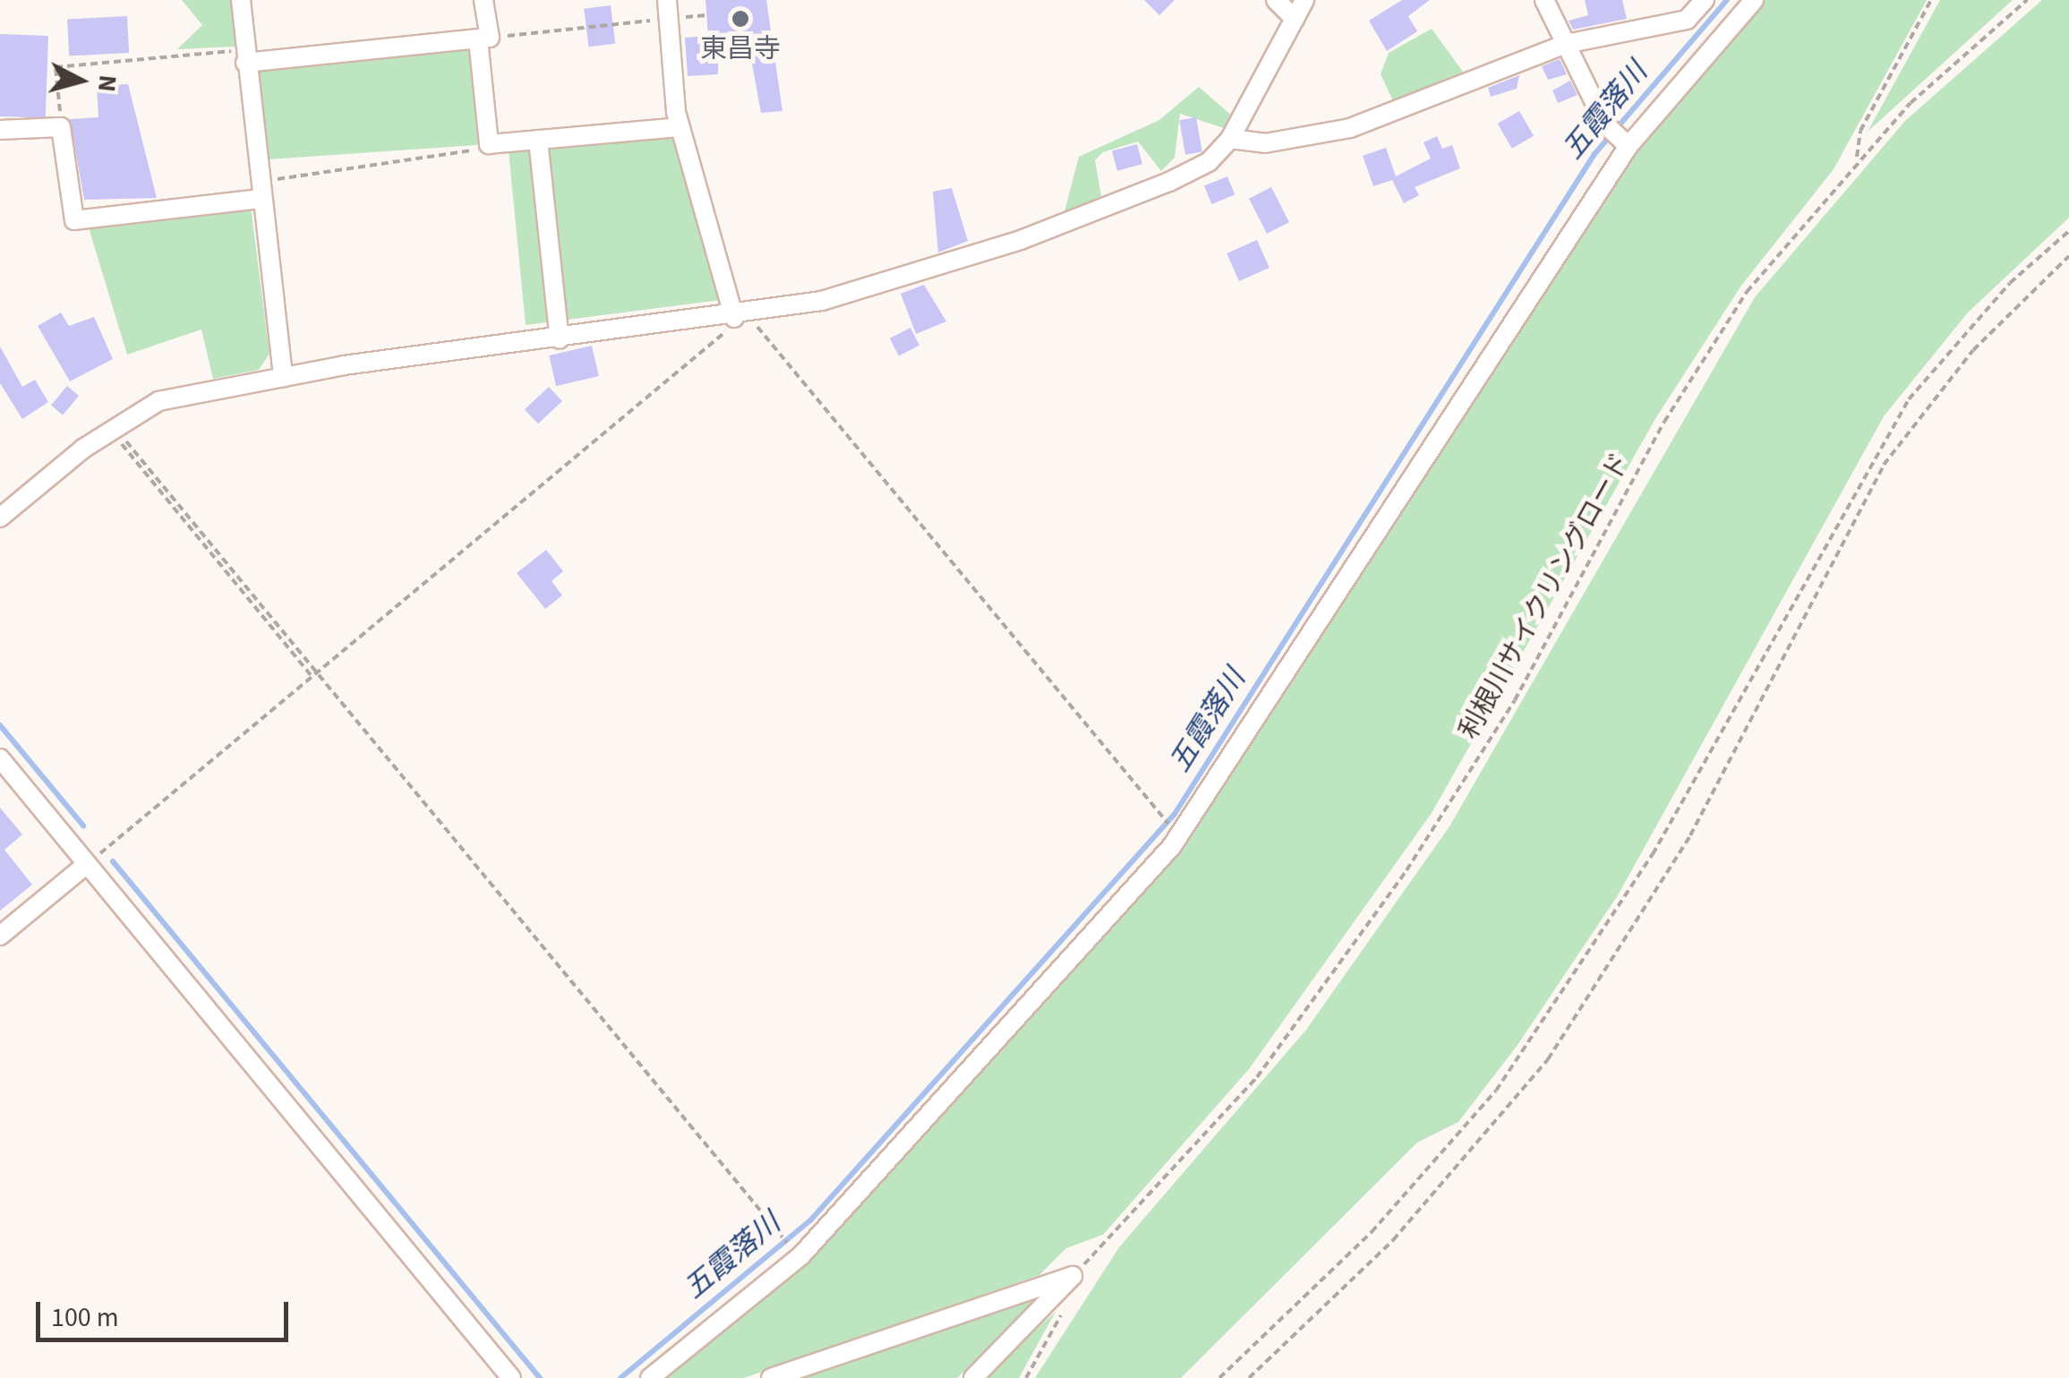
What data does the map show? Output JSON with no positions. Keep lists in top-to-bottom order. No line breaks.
{"streets":{"path":["利根川サイクリングロード"]},"water":["五霞落川"],"places":["東昌寺"],"scale_bar":"100 m","north":"right"}
